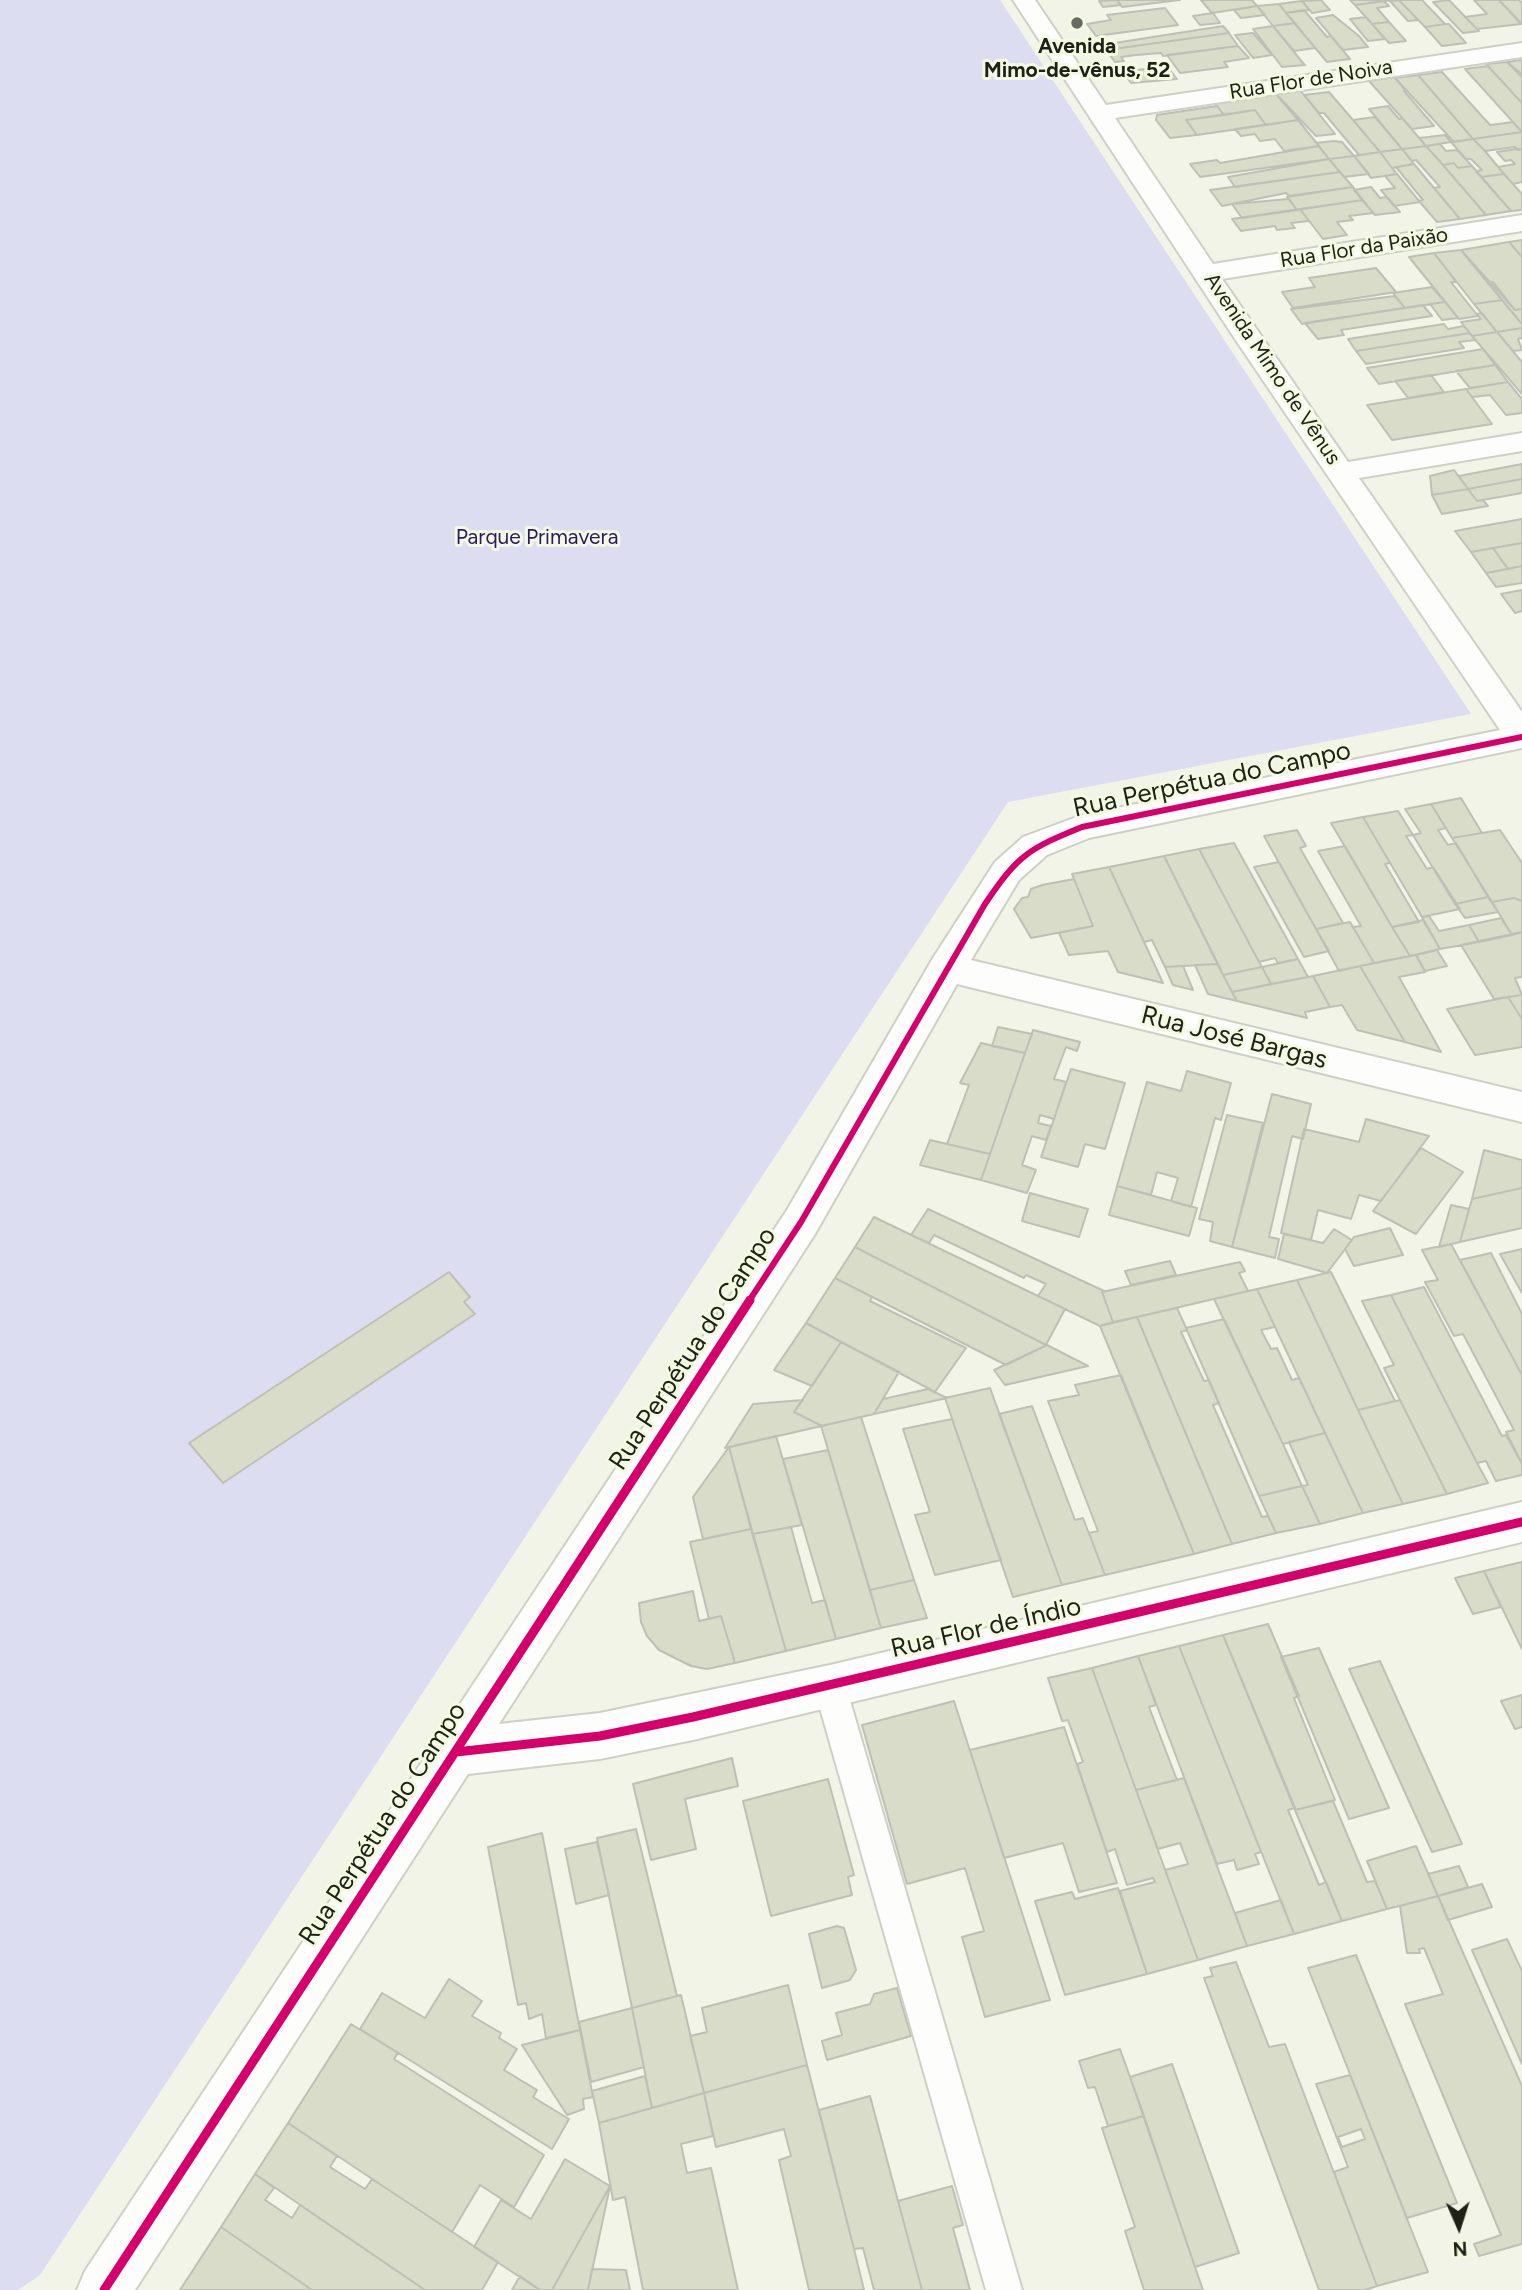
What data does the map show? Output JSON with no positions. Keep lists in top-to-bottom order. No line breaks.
{"streets":{"street":["Rua Flor de Noiva","Rua Flor da Paixão","Avenida Mimo de Vênus","Rua Perpétua do Campo","Rua José Bargas","Rua Flor de Índio"]},"crossings":[["Rua Flor de Noiva","Avenida Mimo de Vênus"],["Rua Flor da Paixão","Avenida Mimo de Vênus"],["Avenida Mimo de Vênus","Rua Perpétua do Campo"],["Rua Perpétua do Campo","Rua José Bargas"],["Rua Perpétua do Campo","Rua Flor de Índio"]],"parks":["Parque Primavera"],"places":["Avenida Mimo-de-vênus, 52"],"north":"bottom"}
